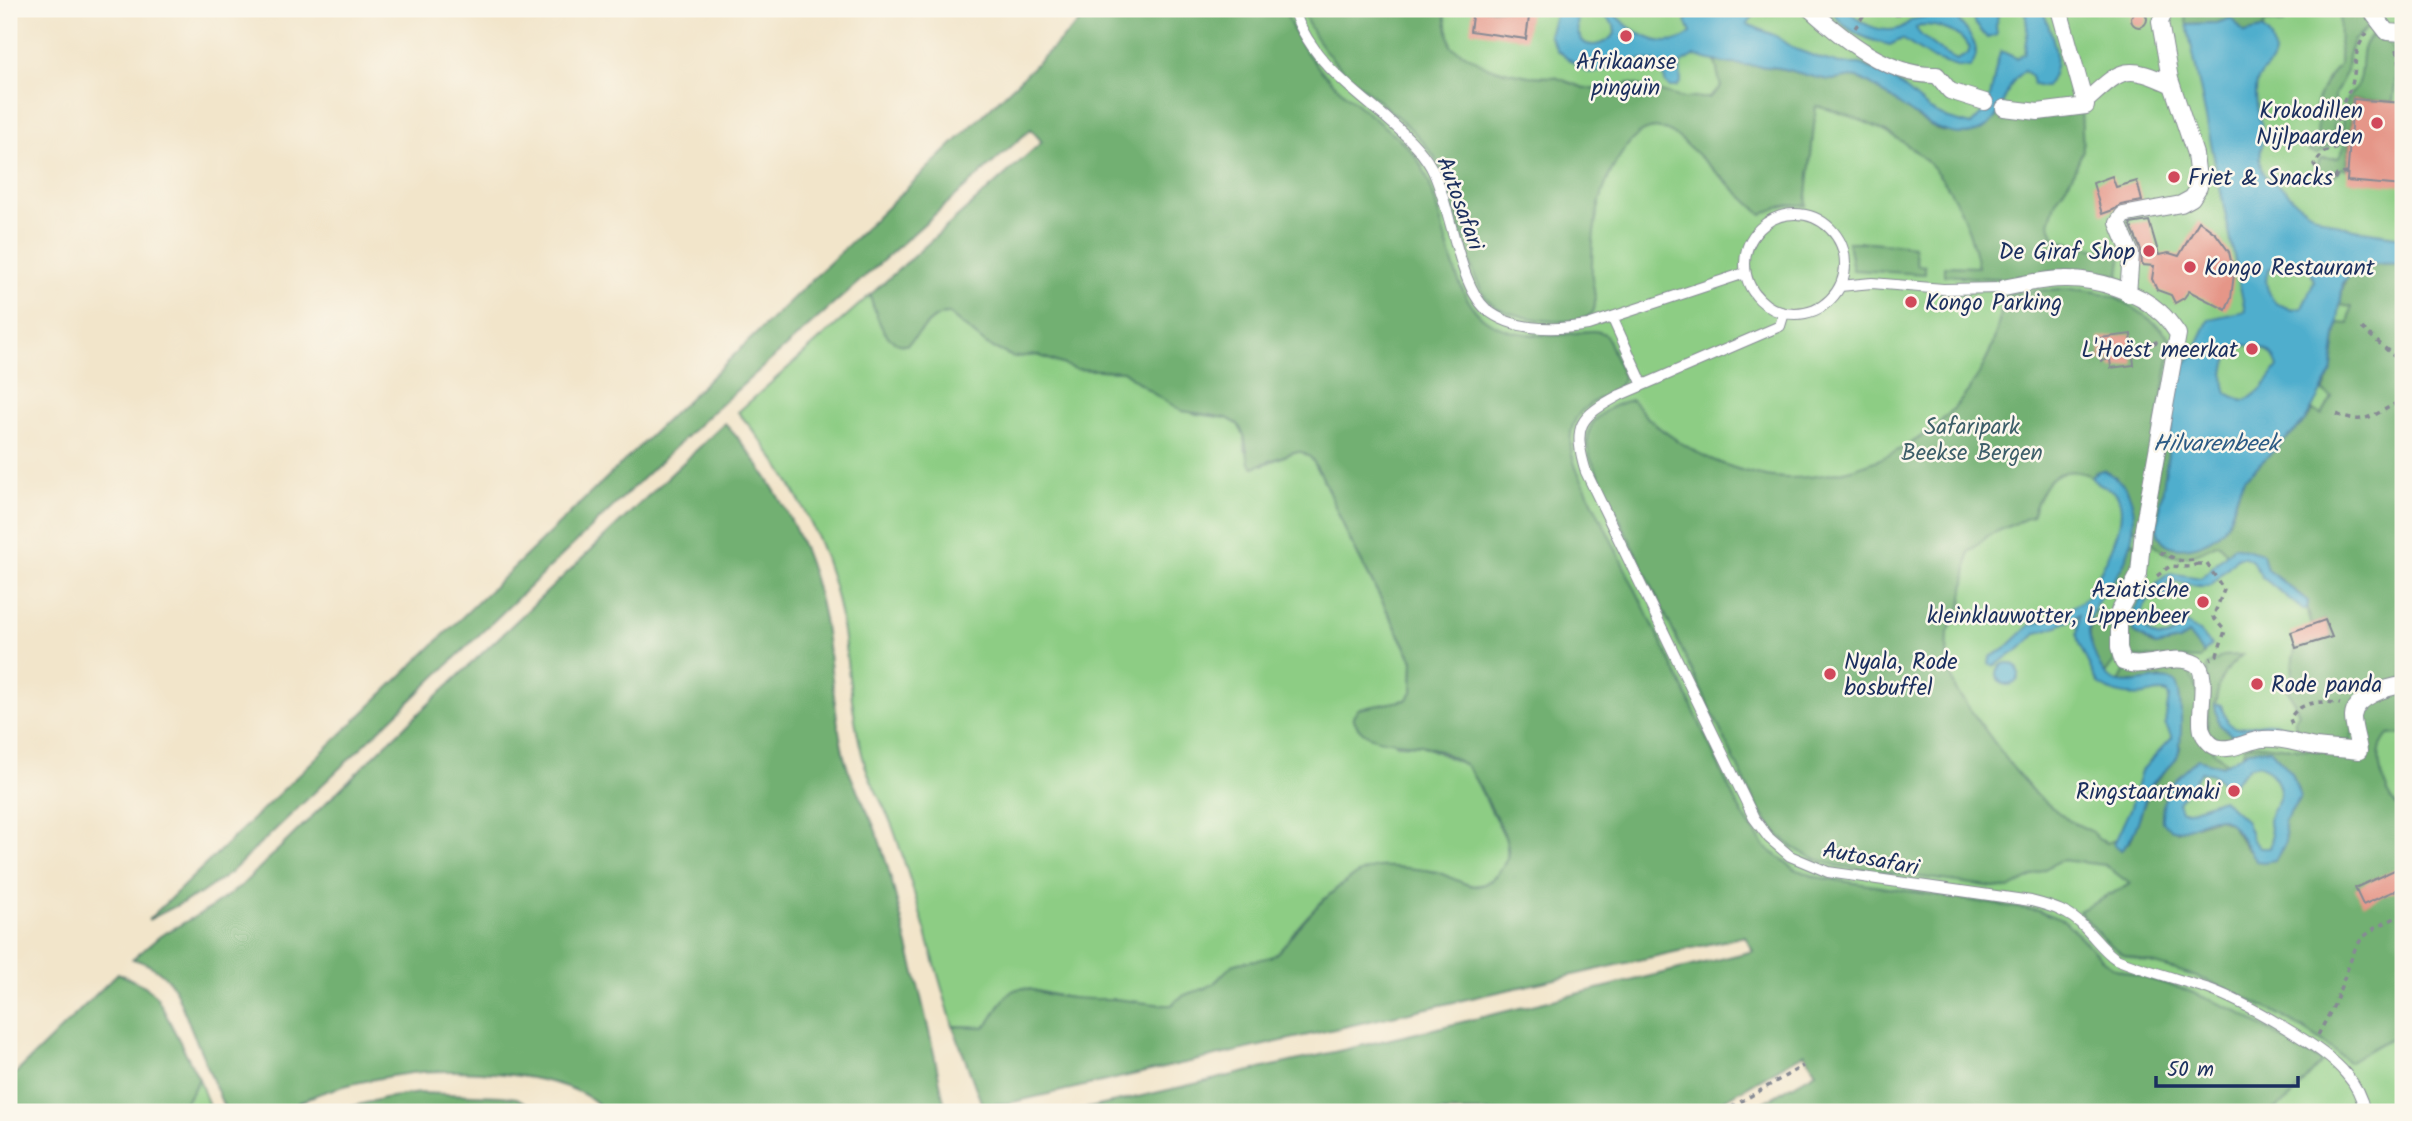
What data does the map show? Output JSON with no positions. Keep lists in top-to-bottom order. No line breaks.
{"streets":{"lane":["Autosafari"]},"water":["Hilvarenbeek"],"parks":["Safaripark Beekse Bergen"],"places":["Afrikaanse pinguïn","Krokodillen Nijlpaarden","Friet & Snacks","De Giraf Shop","Kongo Restaurant","Kongo Parking","L'Hoëst meerkat","Aziatische kleinklauwotter, Lippenbeer","Nyala, Rode bosbuffel","Rode panda","Ringstaartmaki"],"scale_bar":"50 m"}
